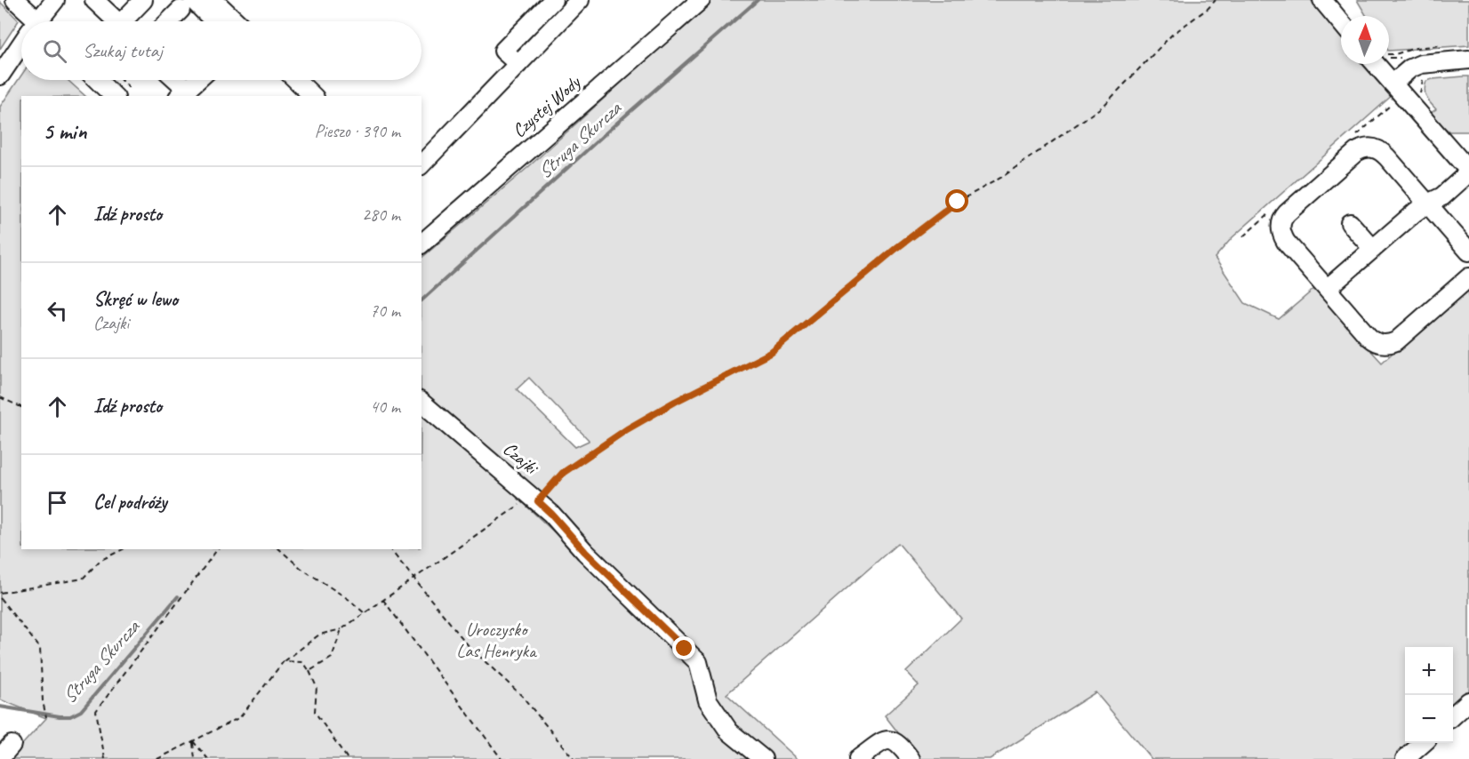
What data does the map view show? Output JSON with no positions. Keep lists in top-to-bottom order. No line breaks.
{"streets":{"street":["Czystej Wody","Czajki"]},"water":["Struga Skurcza"],"parks":["Uroczysko Las Henryka"],"north":"top","page":{"search":"Szukaj tutaj","heading":["5 min","Pieszo · 390 m"],"list":[["Idź prosto","280 m"],["Skręć w lewo","Czajki","70 m"],["Idź prosto","40 m"],"Cel podróży"],"map_buttons":["+","−"]}}
